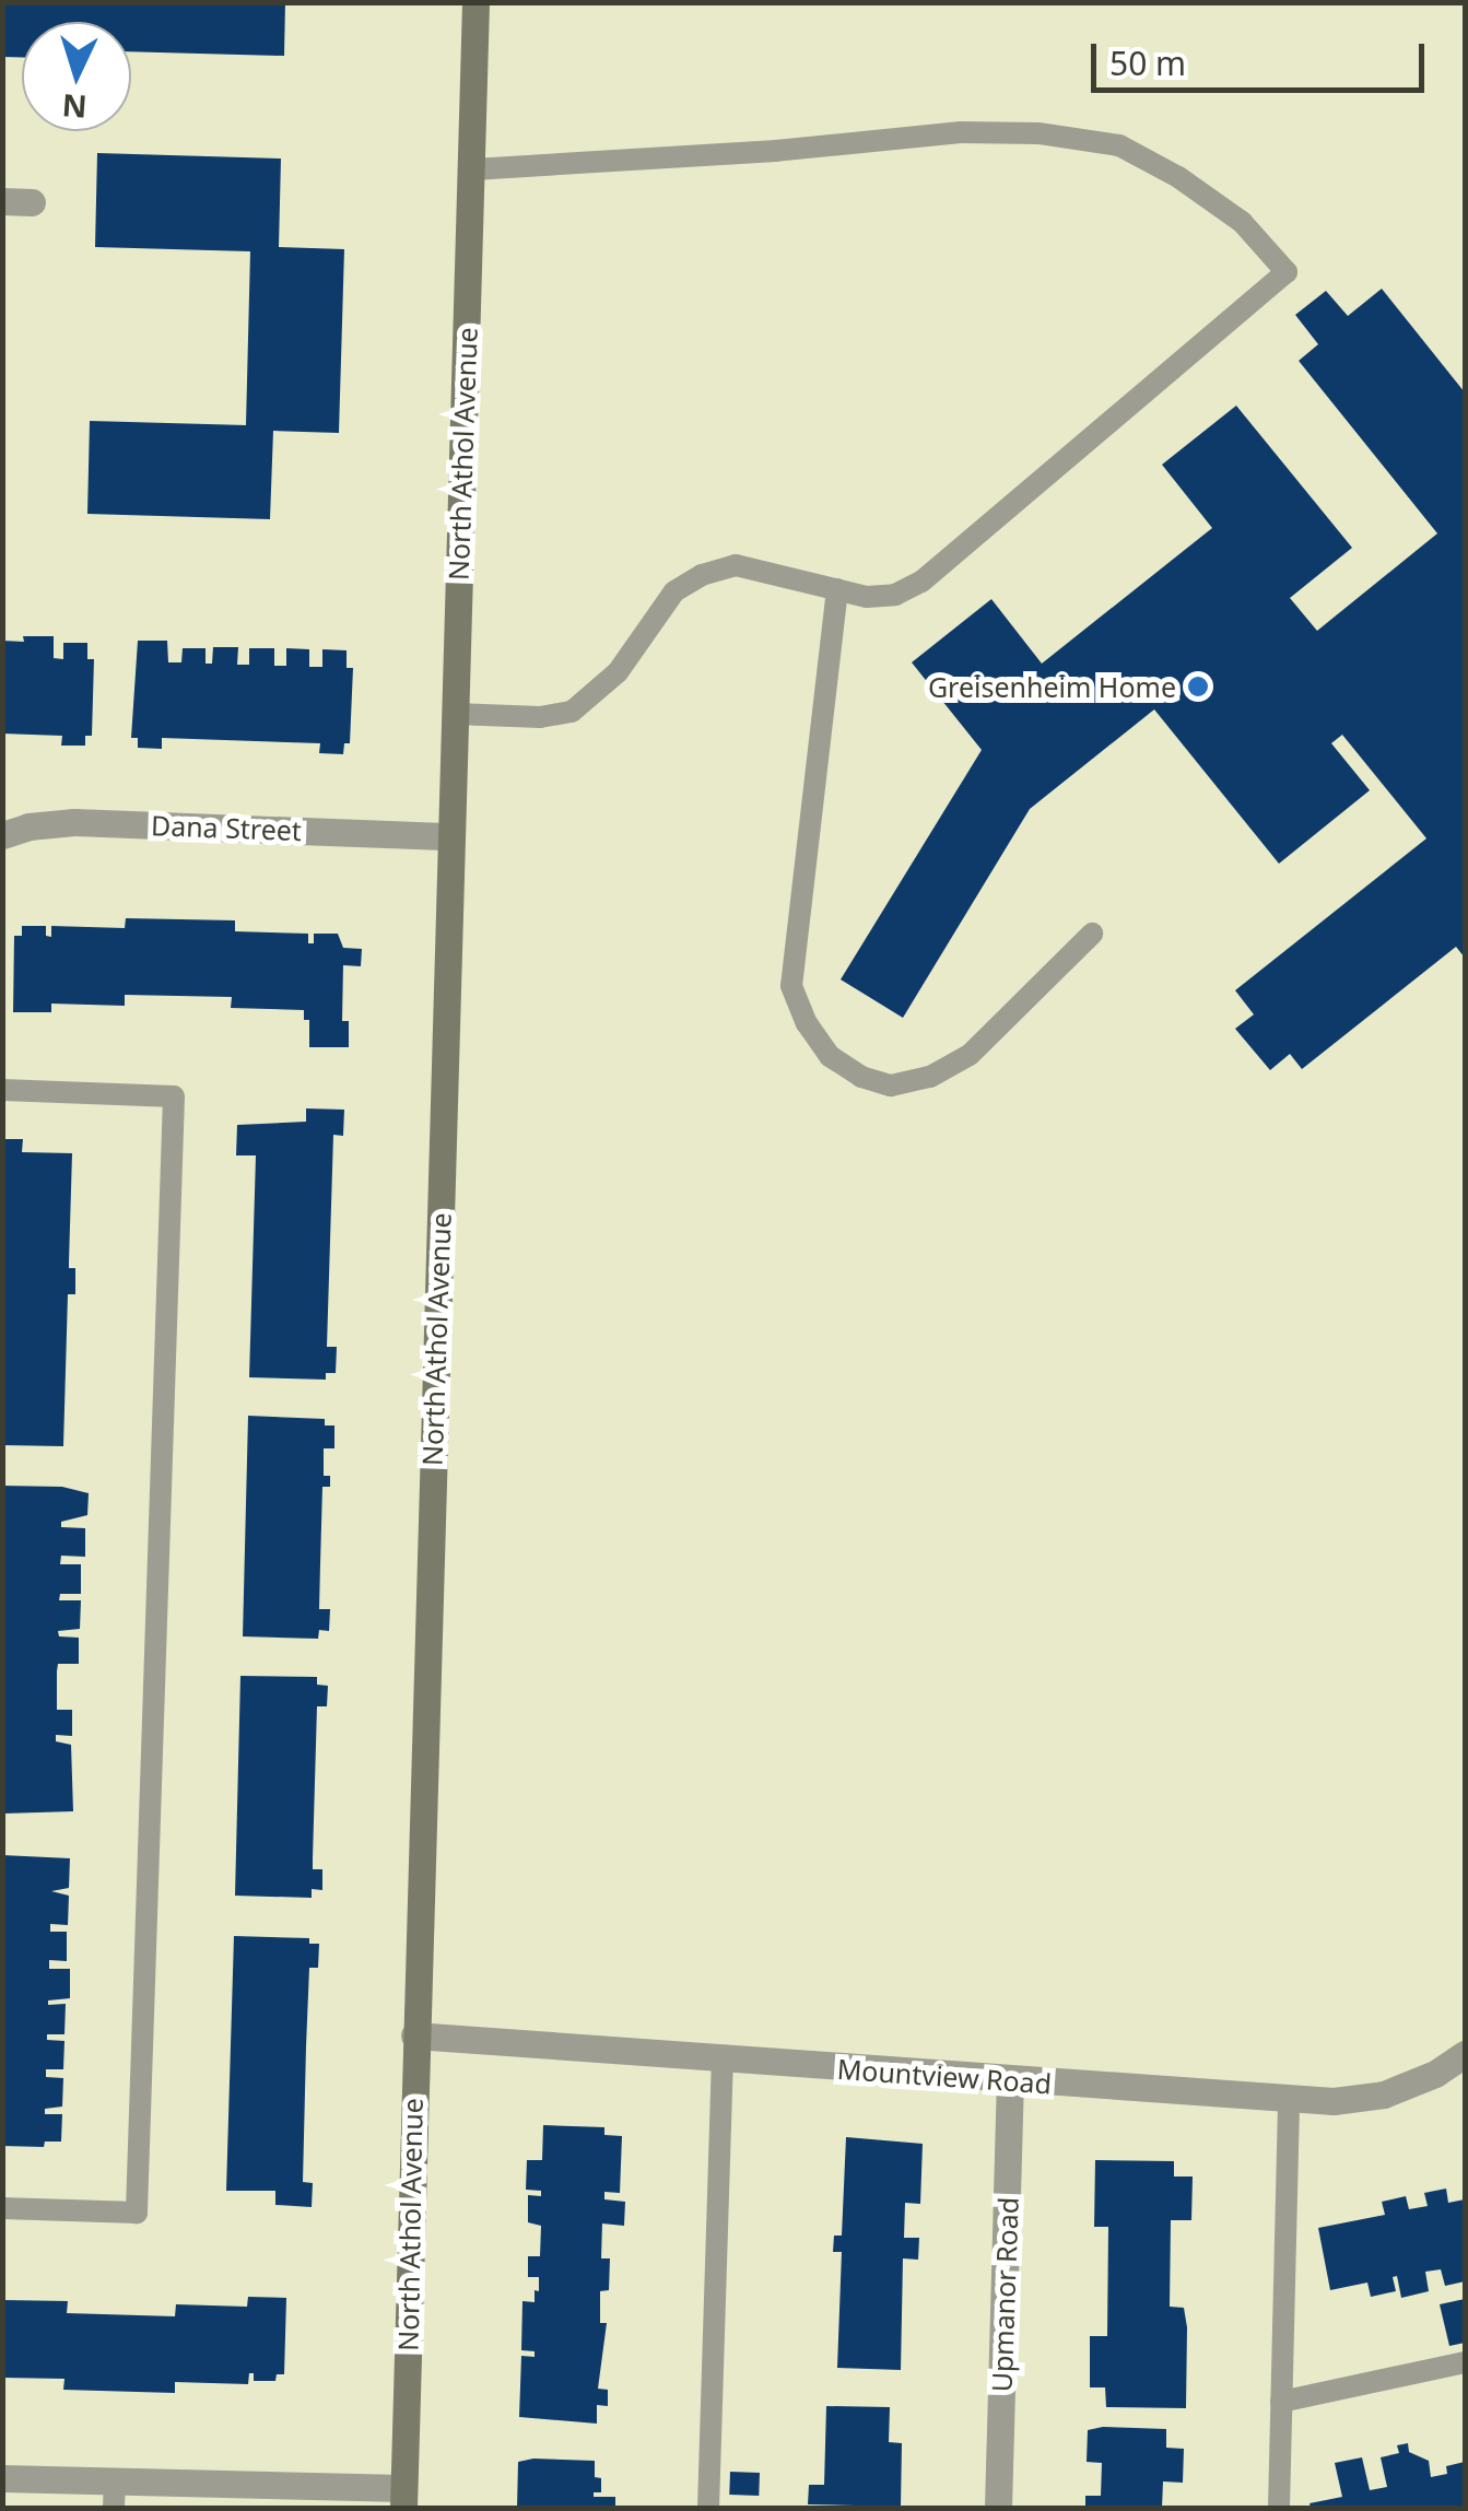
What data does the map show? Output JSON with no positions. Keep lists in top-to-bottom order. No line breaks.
{"streets":{"street":["North Athol Avenue","Dana Street","Mountview Road","Upmanor Road"]},"crossings":[["North Athol Avenue","Dana Street"],["North Athol Avenue","Mountview Road"],["Mountview Road","Upmanor Road"]],"places":["Greisenheim Home"],"scale_bar":"50 m","north":"bottom"}
